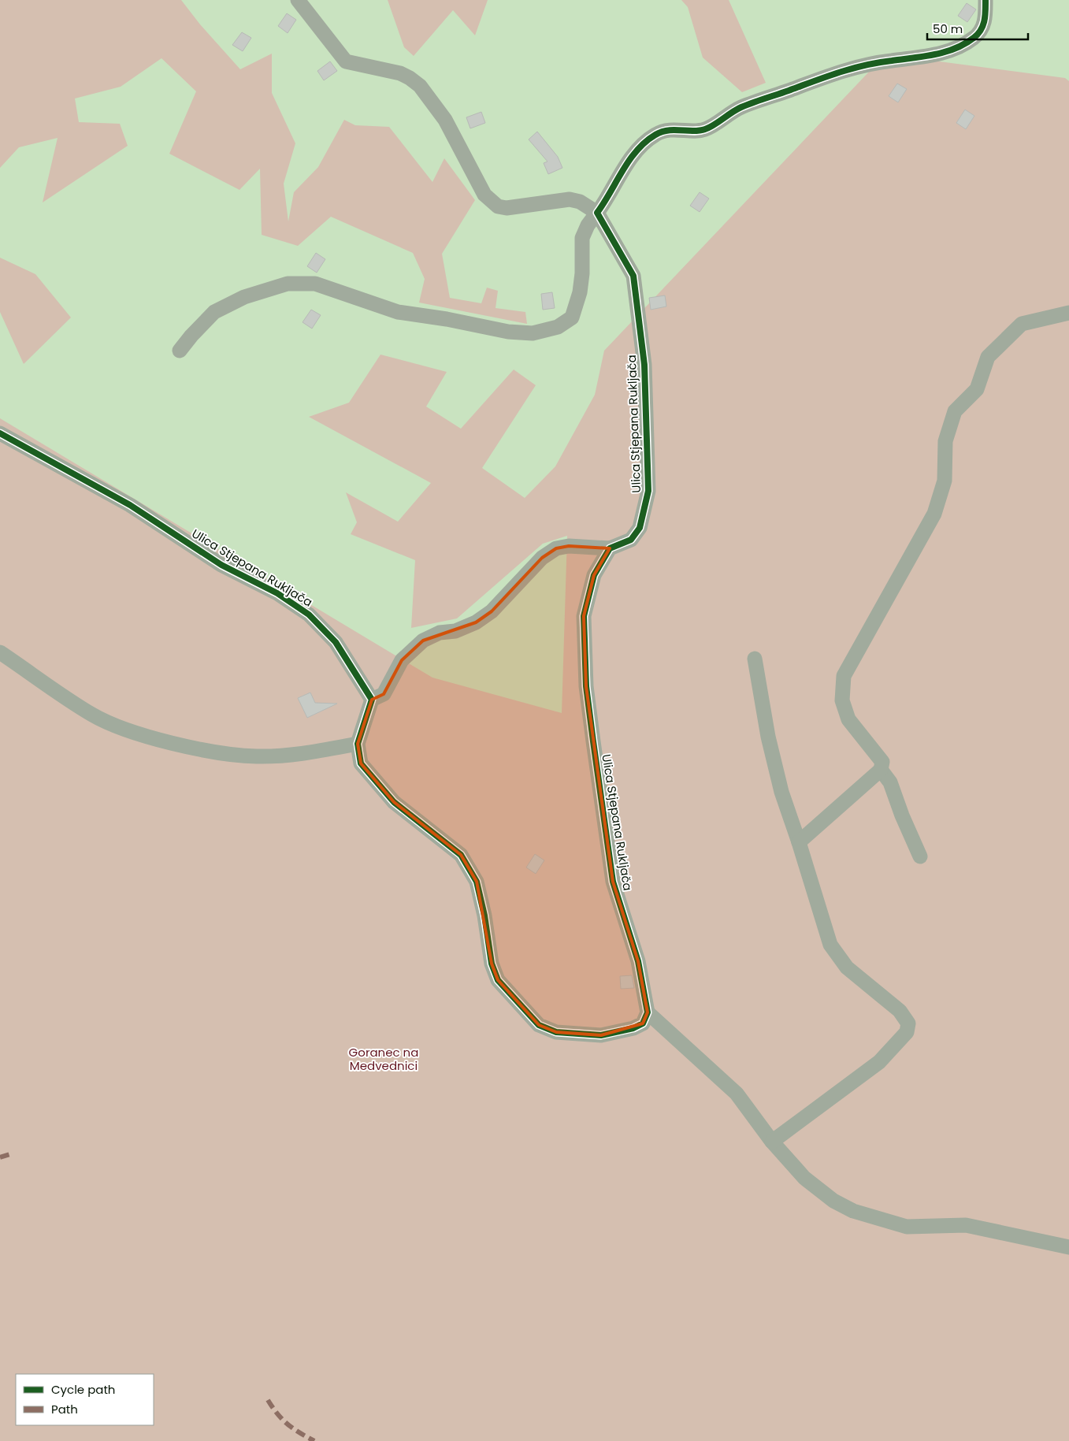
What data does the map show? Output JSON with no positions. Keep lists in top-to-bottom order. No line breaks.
{"streets":{"street":["Ulica Stjepana Rukljača"]},"parks":["Goranec na Medvednici"],"legend":["Cycle path","Path"],"scale_bar":"50 m"}
